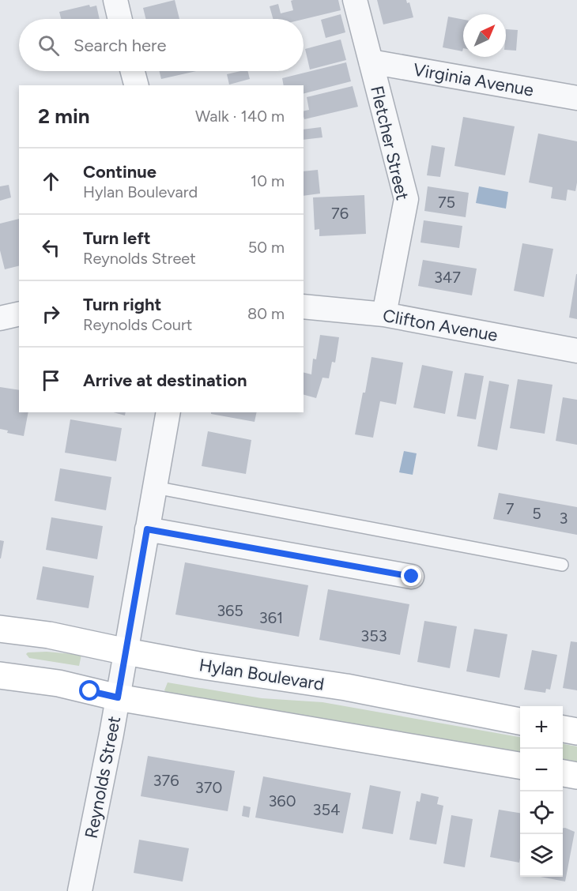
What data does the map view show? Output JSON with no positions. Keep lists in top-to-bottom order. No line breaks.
{"streets":{"main road":["Hylan Boulevard"],"street":["Virginia Avenue","Fletcher Street","Clifton Avenue","Reynolds Street"]},"crossings":[["Virginia Avenue","Fletcher Street"],["Fletcher Street","Clifton Avenue"],["Hylan Boulevard","Reynolds Street"]],"house_numbers":["75","76","347","7","5","3","365","361","353","376","370","360","354"],"north":"top right","page":{"search":"Search here","heading":["2 min","Walk · 140 m"],"list":[["Continue","Hylan Boulevard","10 m"],["Turn left","Reynolds Street","50 m"],["Turn right","Reynolds Court","80 m"],"Arrive at destination"],"map_buttons":["+","−"]}}
